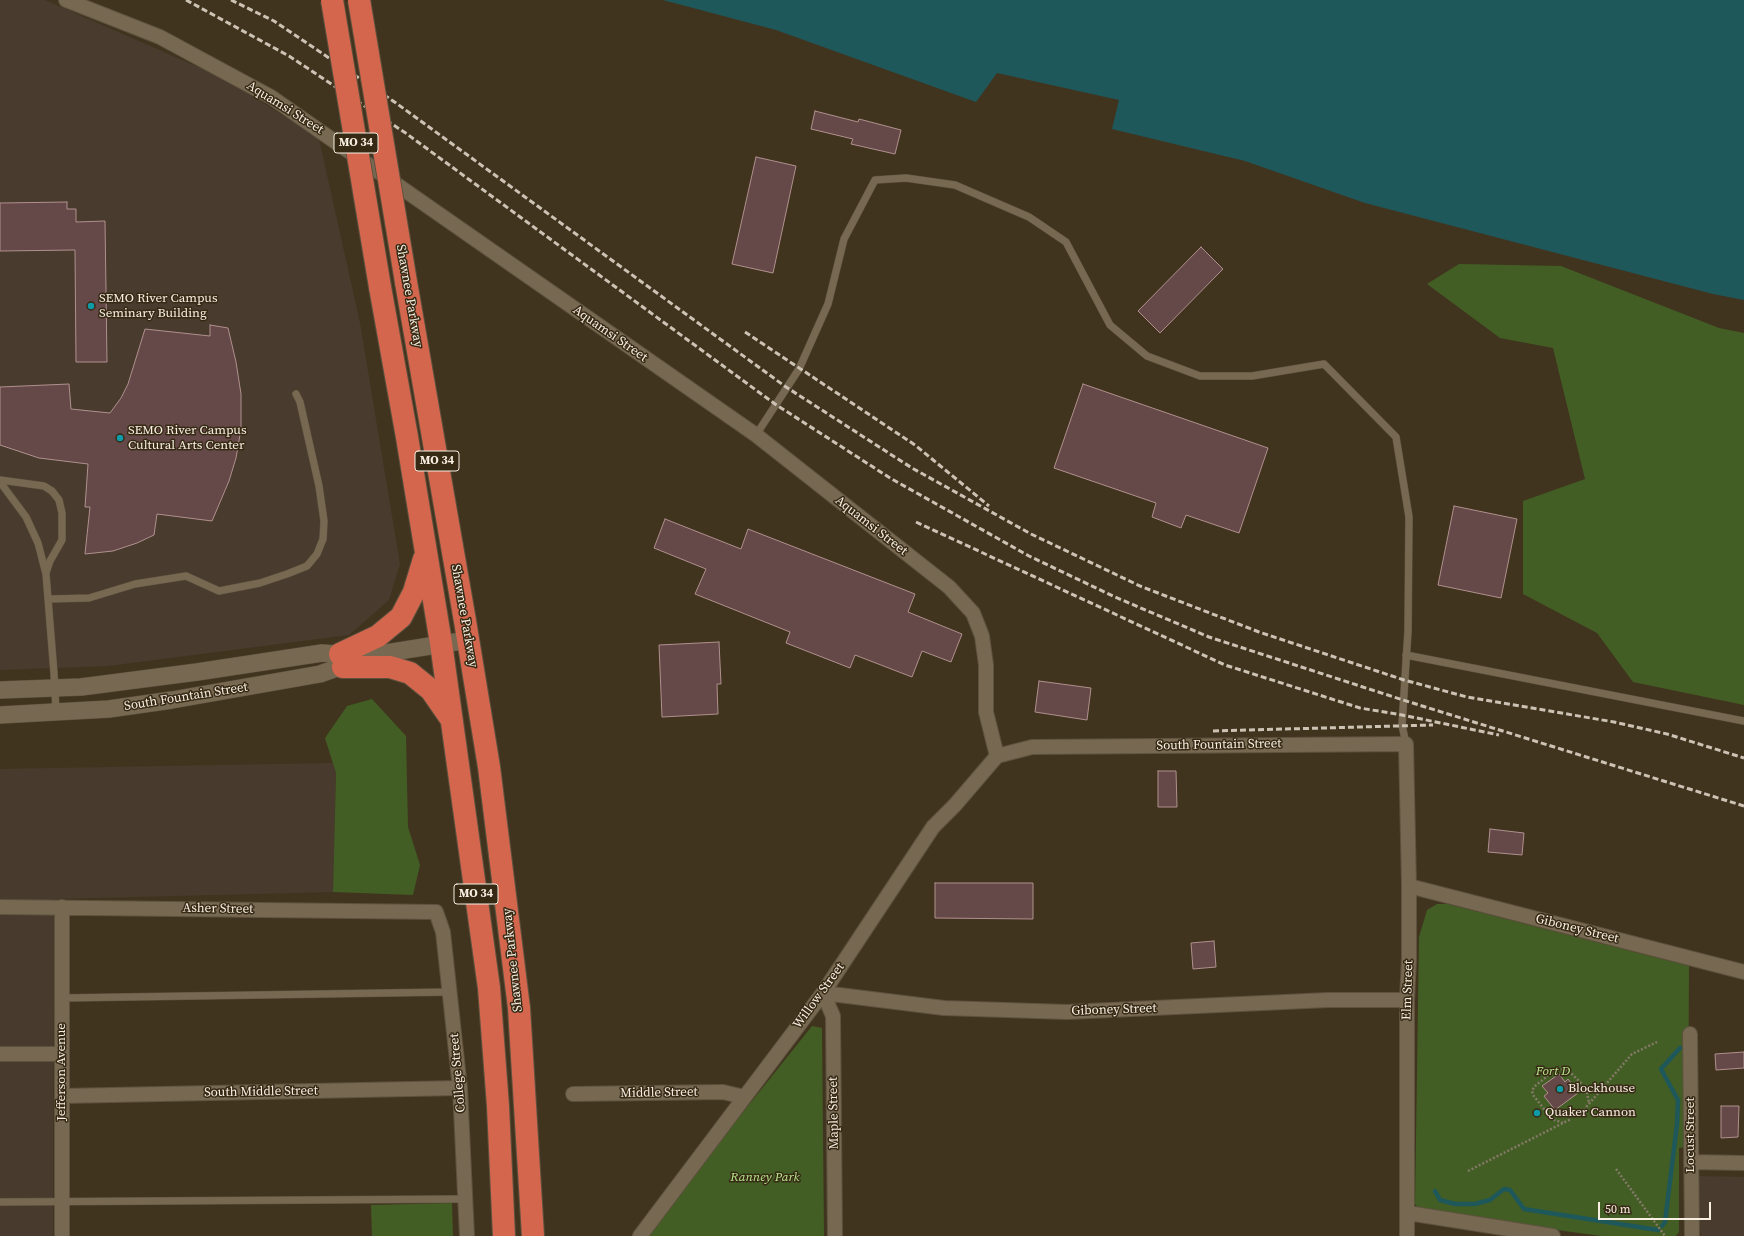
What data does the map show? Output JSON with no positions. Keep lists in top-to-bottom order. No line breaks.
{"streets":{"highway":["MO 34","Shawnee Parkway"],"street":["Aquamsi Street","South Fountain Street","Asher Street","Giboney Street","Elm Street","Willow Street","Jefferson Avenue","College Street","South Middle Street","Middle Street","Maple Street","Locust Street"]},"crossings":[["Aquamsi Street","South Fountain Street"],["Aquamsi Street","Willow Street"],["Shawnee Parkway","South Fountain Street"],["South Fountain Street","Elm Street"],["South Fountain Street","Willow Street"],["Asher Street","Jefferson Avenue"],["Asher Street","College Street"],["Giboney Street","Elm Street"],["Giboney Street","Willow Street"],["Giboney Street","Maple Street"],["Willow Street","Middle Street"],["Willow Street","Maple Street"],["Jefferson Avenue","South Middle Street"],["College Street","South Middle Street"]],"parks":["Fort D","Ranney Park"],"places":["SEMO River Campus Seminary Building","SEMO River Campus Cultural Arts Center","Blockhouse","Quaker Cannon"],"scale_bar":"50 m"}
